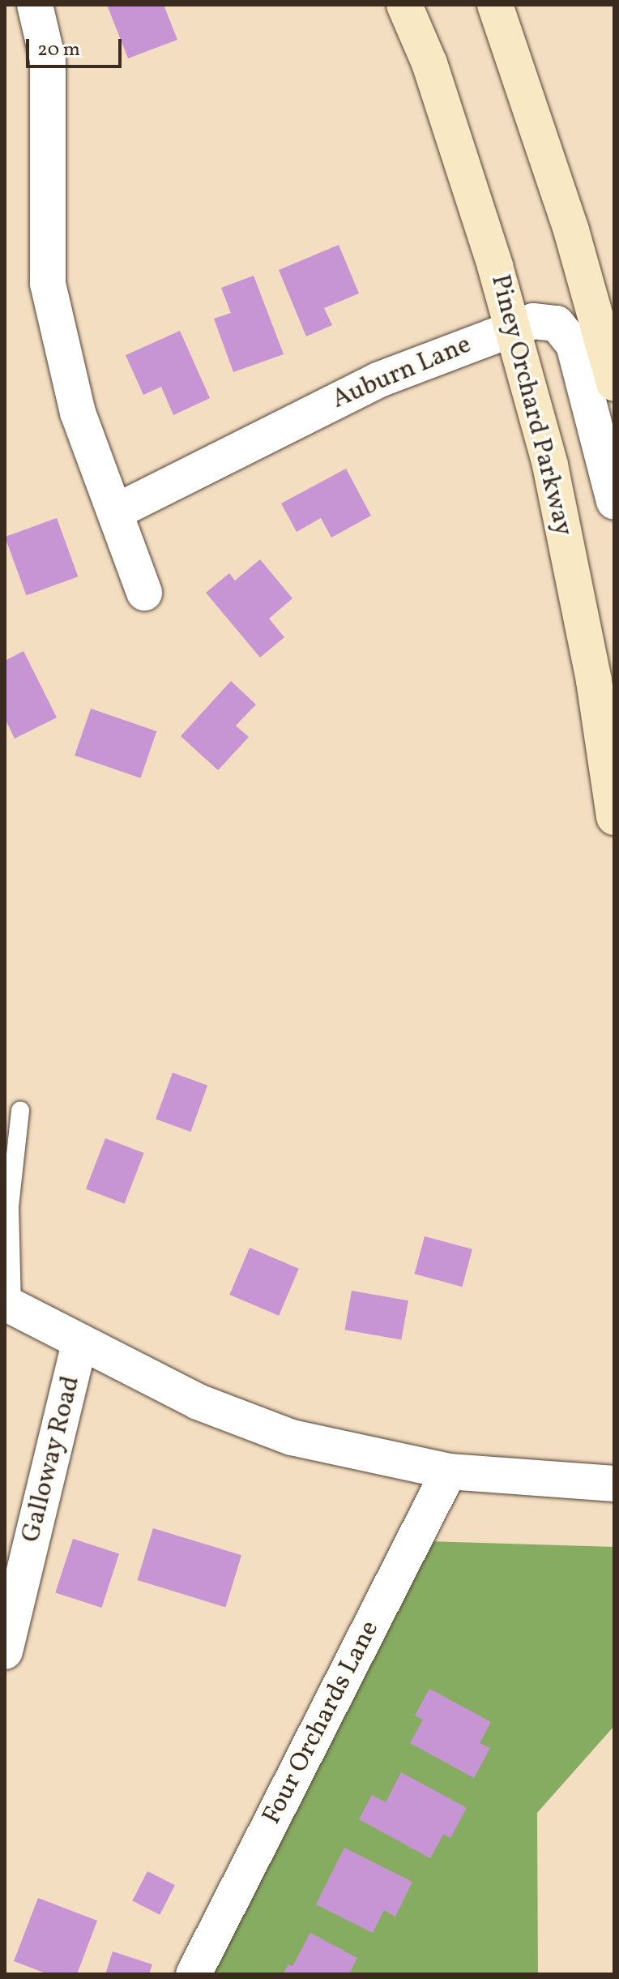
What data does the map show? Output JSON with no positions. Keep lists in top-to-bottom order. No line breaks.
{"streets":{"main road":["Piney Orchard Parkway"],"street":["Auburn Lane","Galloway Road","Four Orchards Lane"]},"crossings":[["Auburn Lane","Piney Orchard Parkway"]],"scale_bar":"20 m"}
